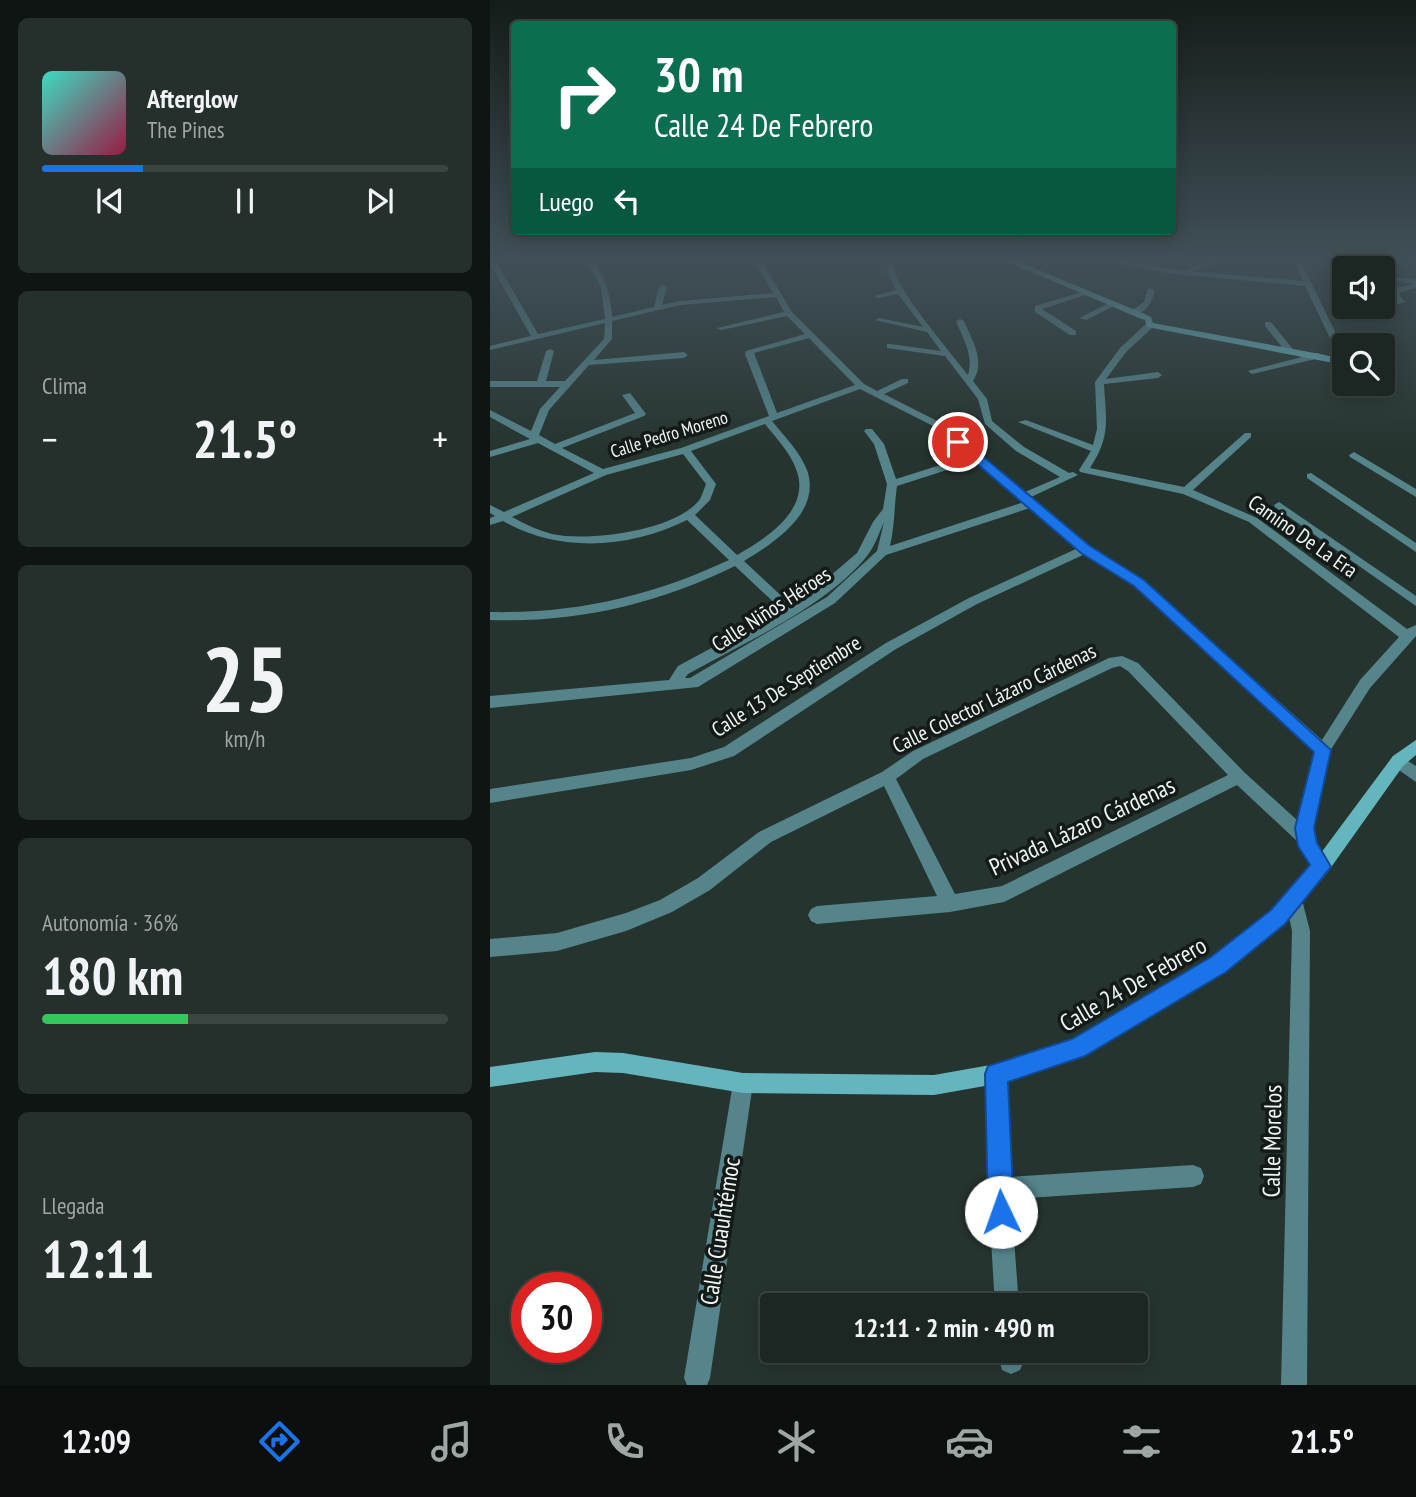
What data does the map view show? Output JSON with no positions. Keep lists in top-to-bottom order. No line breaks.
{"streets":{"street":["Calle Pedro Moreno","Camino De La Era","Calle Niños Héroes","Calle 13 De Septiembre","Calle Colector Lázaro Cárdenas","Privada Lázaro Cárdenas","Calle 24 De Febrero","Calle Morelos","Calle Cuauhtémoc"]},"crossings":[["Calle Colector Lázaro Cárdenas","Privada Lázaro Cárdenas"],["Calle 24 De Febrero","Calle Morelos"],["Calle 24 De Febrero","Calle Cuauhtémoc"]],"page":{"turn":["30 m","Calle 24 De Febrero"],"song":["Afterglow","The Pines"],"then":"Luego","tile":["Clima",["25","km/h"],["Autonomía · 36%","180 km"],["Llegada","12:11"]],"heat":["−","21.5°","+"],"limit":"30","trip":"12:11 · 2 min · 490 m","tabs":["12:09","21.5°"]}}
